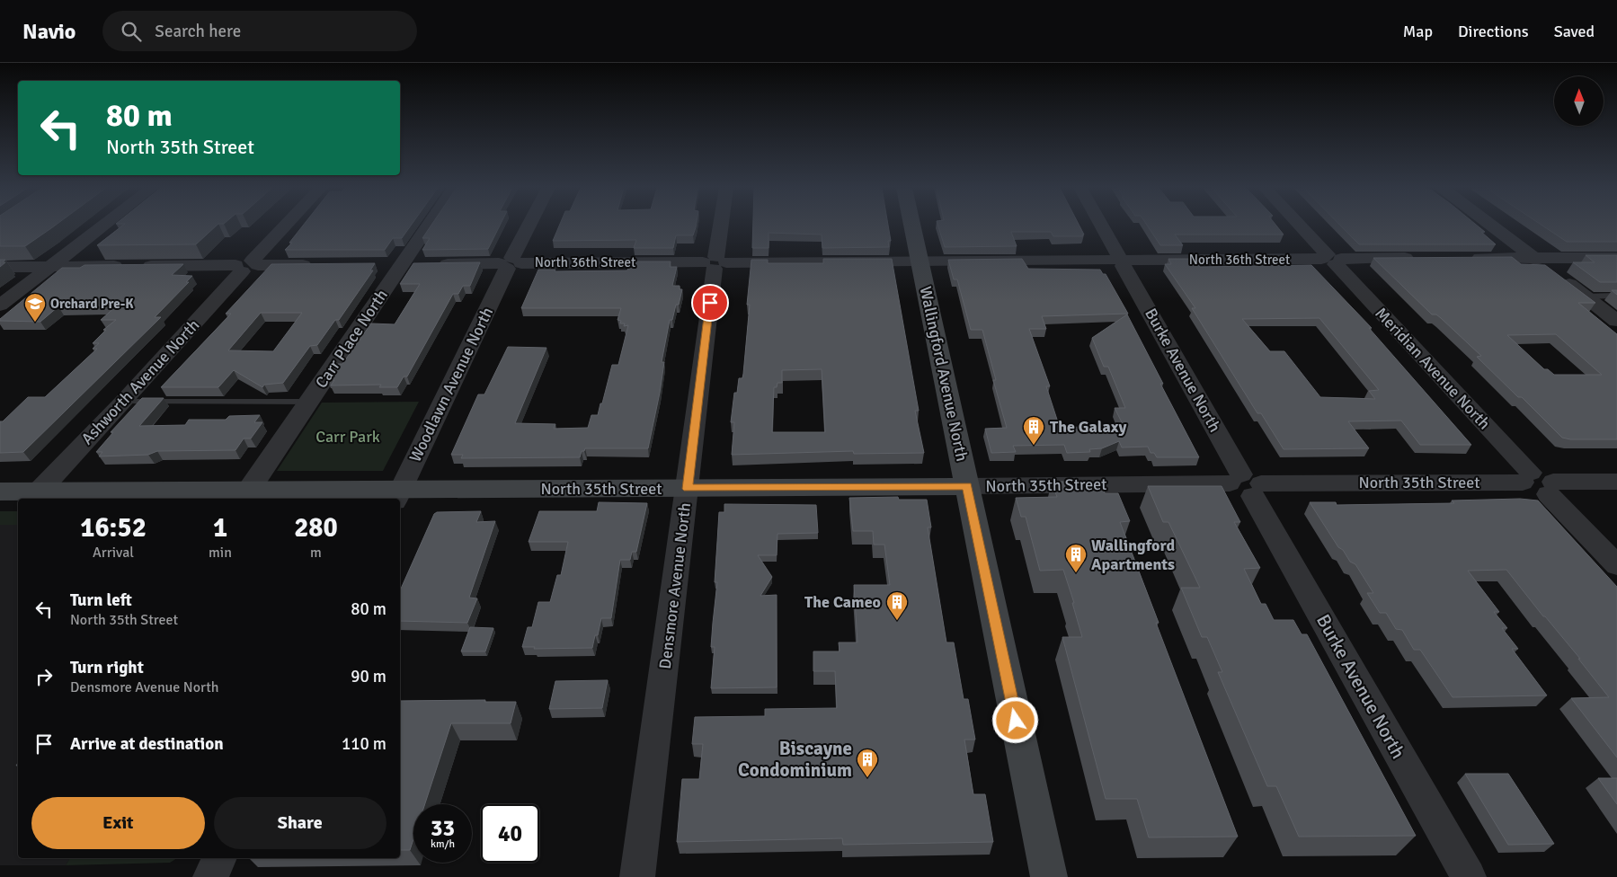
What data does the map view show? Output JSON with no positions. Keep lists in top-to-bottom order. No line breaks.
{"streets":{"street":["North 36th Street","Carr Place North","Meridian Avenue North","Burke Avenue North","Wallingford Avenue North","Ashworth Avenue North","Woodlawn Avenue North","North 35th Street","Densmore Avenue North"]},"crossings":[["North 36th Street","Carr Place North"],["North 36th Street","Meridian Avenue North"],["North 36th Street","Burke Avenue North"],["North 36th Street","Wallingford Avenue North"],["North 36th Street","Woodlawn Avenue North"],["North 36th Street","Densmore Avenue North"],["Carr Place North","North 35th Street"],["Meridian Avenue North","North 35th Street"],["Burke Avenue North","North 35th Street"],["Wallingford Avenue North","North 35th Street"],["Ashworth Avenue North","North 35th Street"],["Woodlawn Avenue North","North 35th Street"],["North 35th Street","Densmore Avenue North"]],"parks":["Carr Park"],"places":{"school or university":["Orchard Pre-K"],"building":["The Galaxy","Wallingford Apartments","The Cameo","Biscayne Condominium"]},"north":"top","page":{"header":"Navio","search":"Search here","nav":["Map","Directions","Saved"],"turn":["80 m","North 35th Street"],"eta":["16:52","Arrival","1","min","280","m"],"list":[{"name":"Turn left","note":"North 35th Street","value":"80 m"},{"name":"Turn right","note":"Densmore Avenue North","value":"90 m"},{"name":"Arrive at destination","value":"110 m"}],"buttons":["Exit","Share"],"speed":"33 km/h","limit":"40"}}
